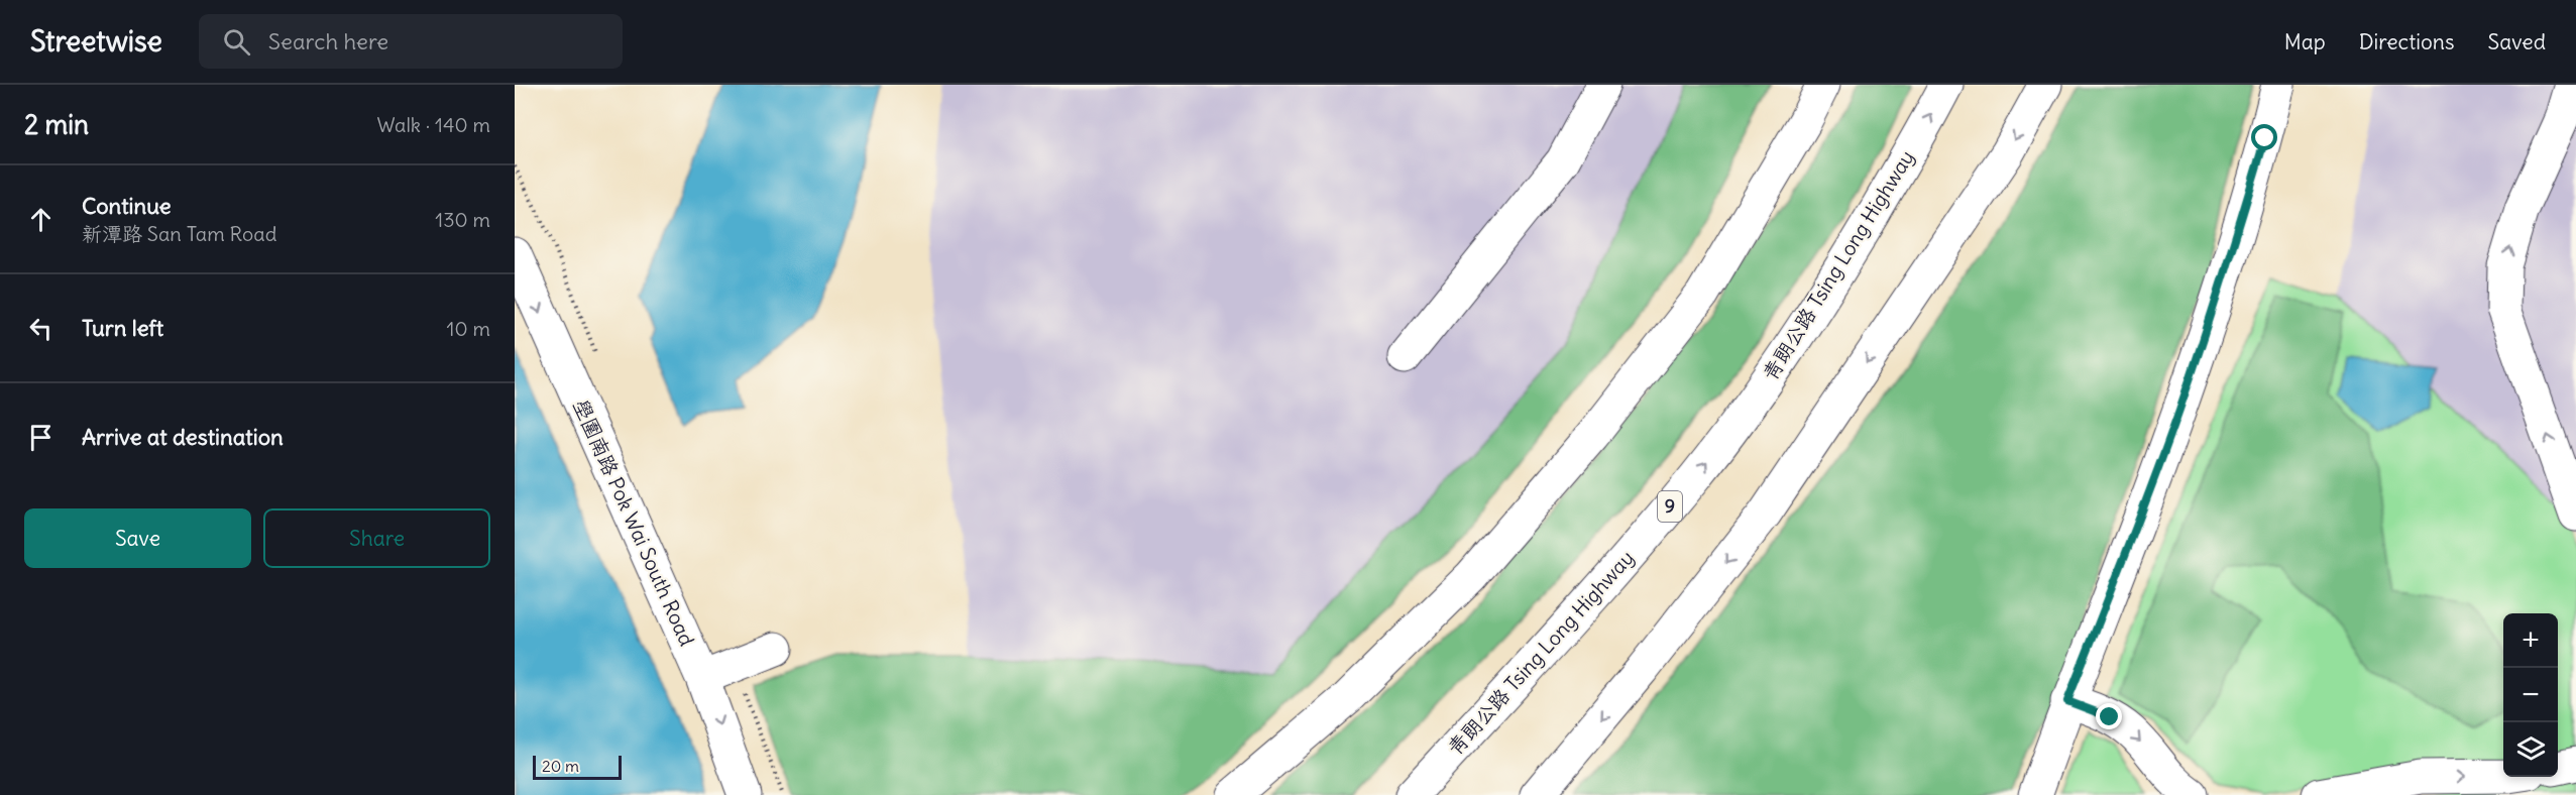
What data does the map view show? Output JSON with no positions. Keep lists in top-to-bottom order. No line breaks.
{"streets":{"main road":["青朗公路 Tsing Long Highway","9","壆圍南路 Pok Wai South Road"]},"one_way":["壆圍南路 Pok Wai South Road"],"scale_bar":"20 m","page":{"header":"Streetwise","search":"Search here","nav":["Map","Directions","Saved"],"heading":["2 min","Walk · 140 m"],"list":[["Continue","新潭路 San Tam Road","130 m"],["Turn left","10 m"],"Arrive at destination"],"buttons":["Save","Share"],"map_buttons":["+","−"],"scale":"20 m"}}
